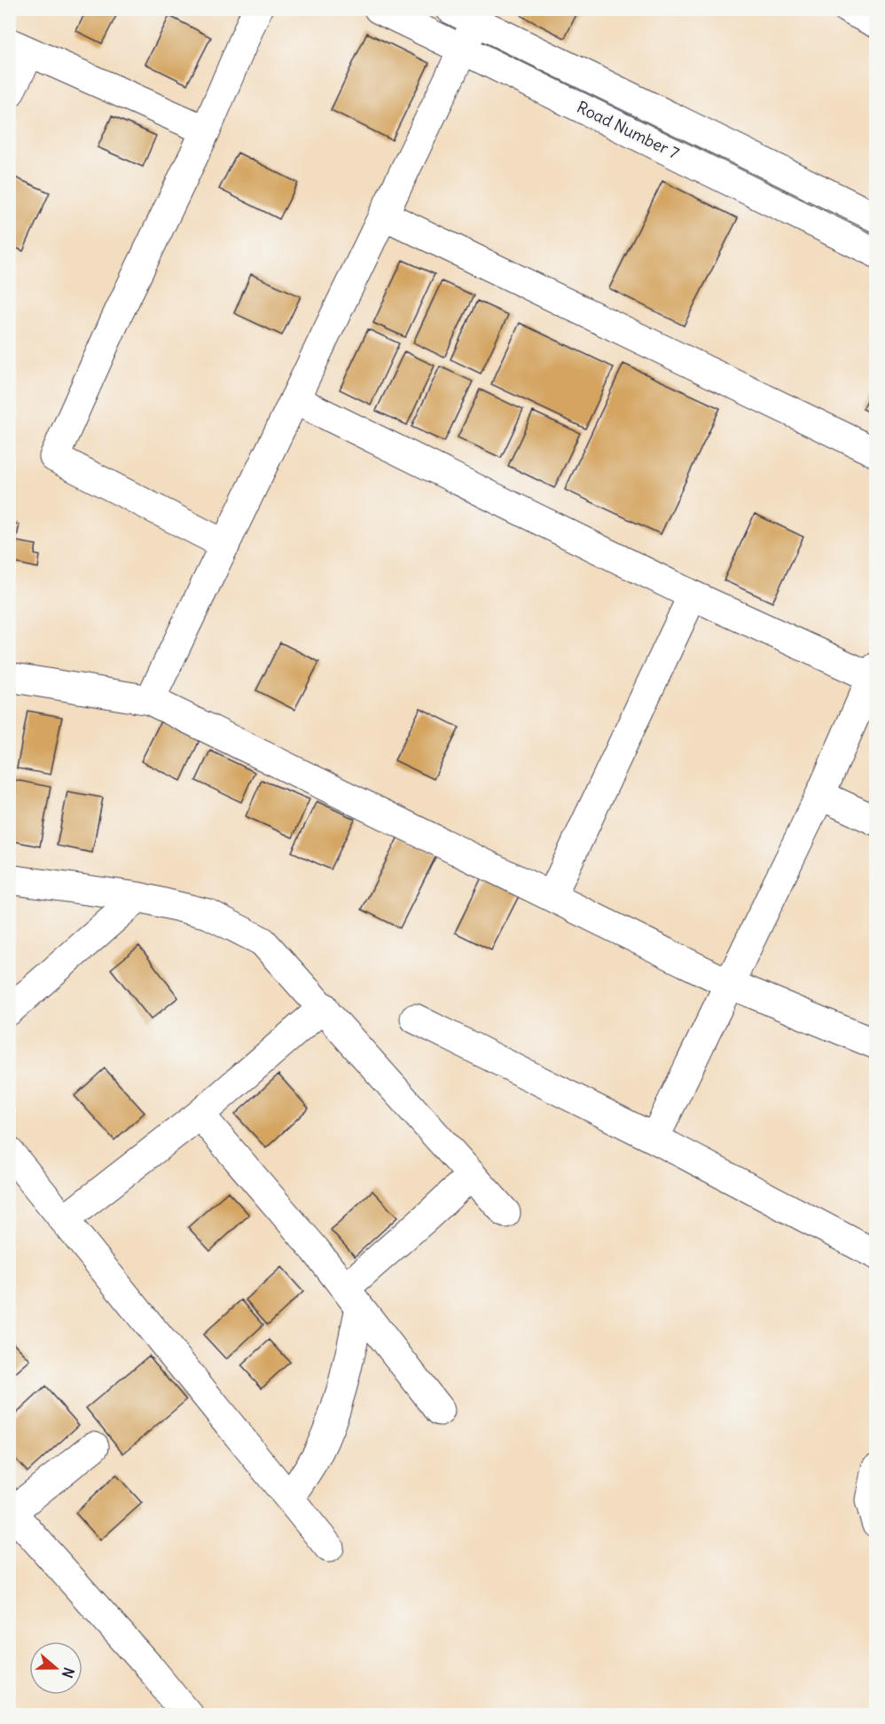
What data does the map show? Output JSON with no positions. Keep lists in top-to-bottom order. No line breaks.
{"streets":{"street":["Road Number 7"]},"north":"right"}
